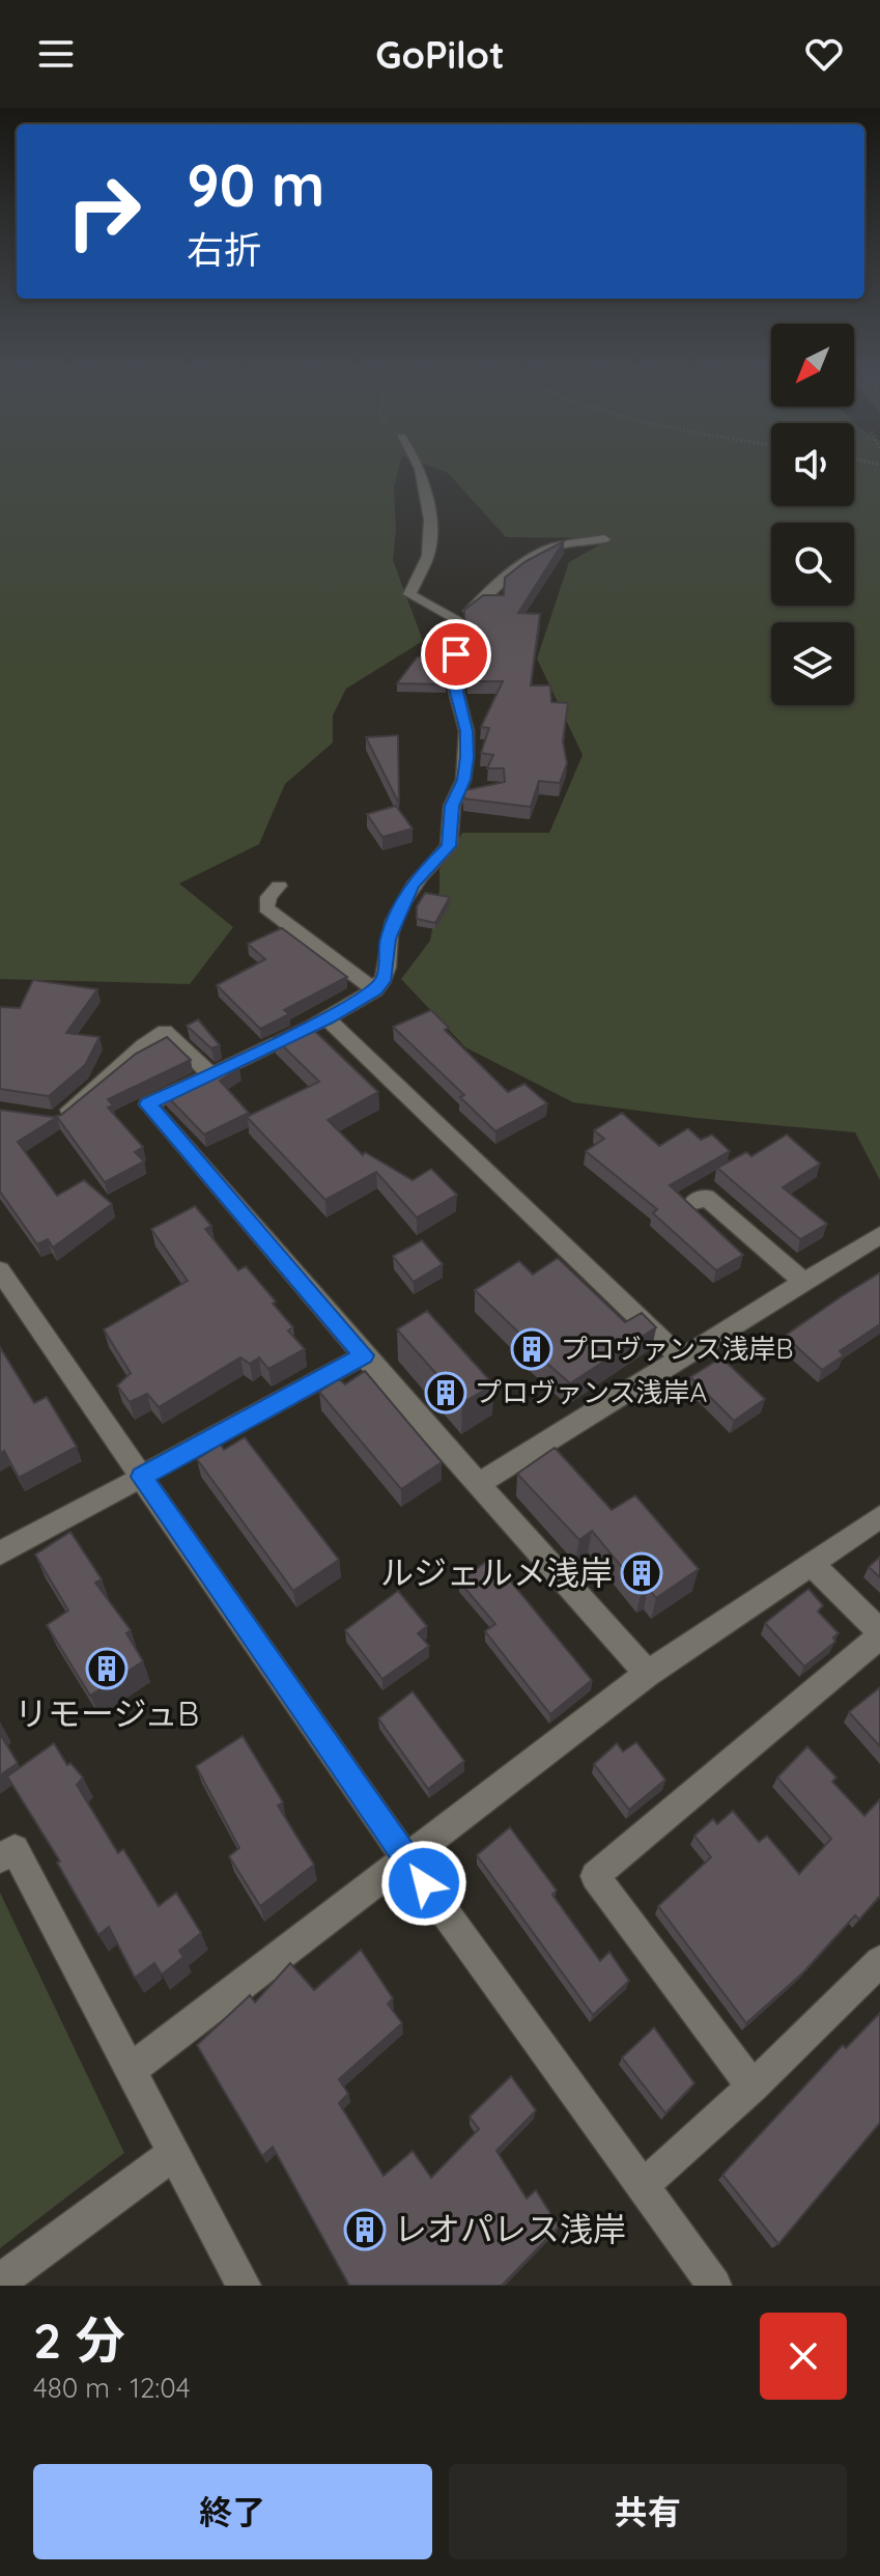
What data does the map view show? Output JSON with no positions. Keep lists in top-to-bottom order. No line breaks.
{"places":{"building":["プロヴァンス浅岸B","プロヴァンス浅岸A","ルジェルメ浅岸","リモージュB","レオパレス浅岸"]},"north":"bottom left","page":{"header":"GoPilot","turn":["90 m","右折"],"heading":["2 分","480 m · 12:04"],"buttons":["終了","共有"]}}
